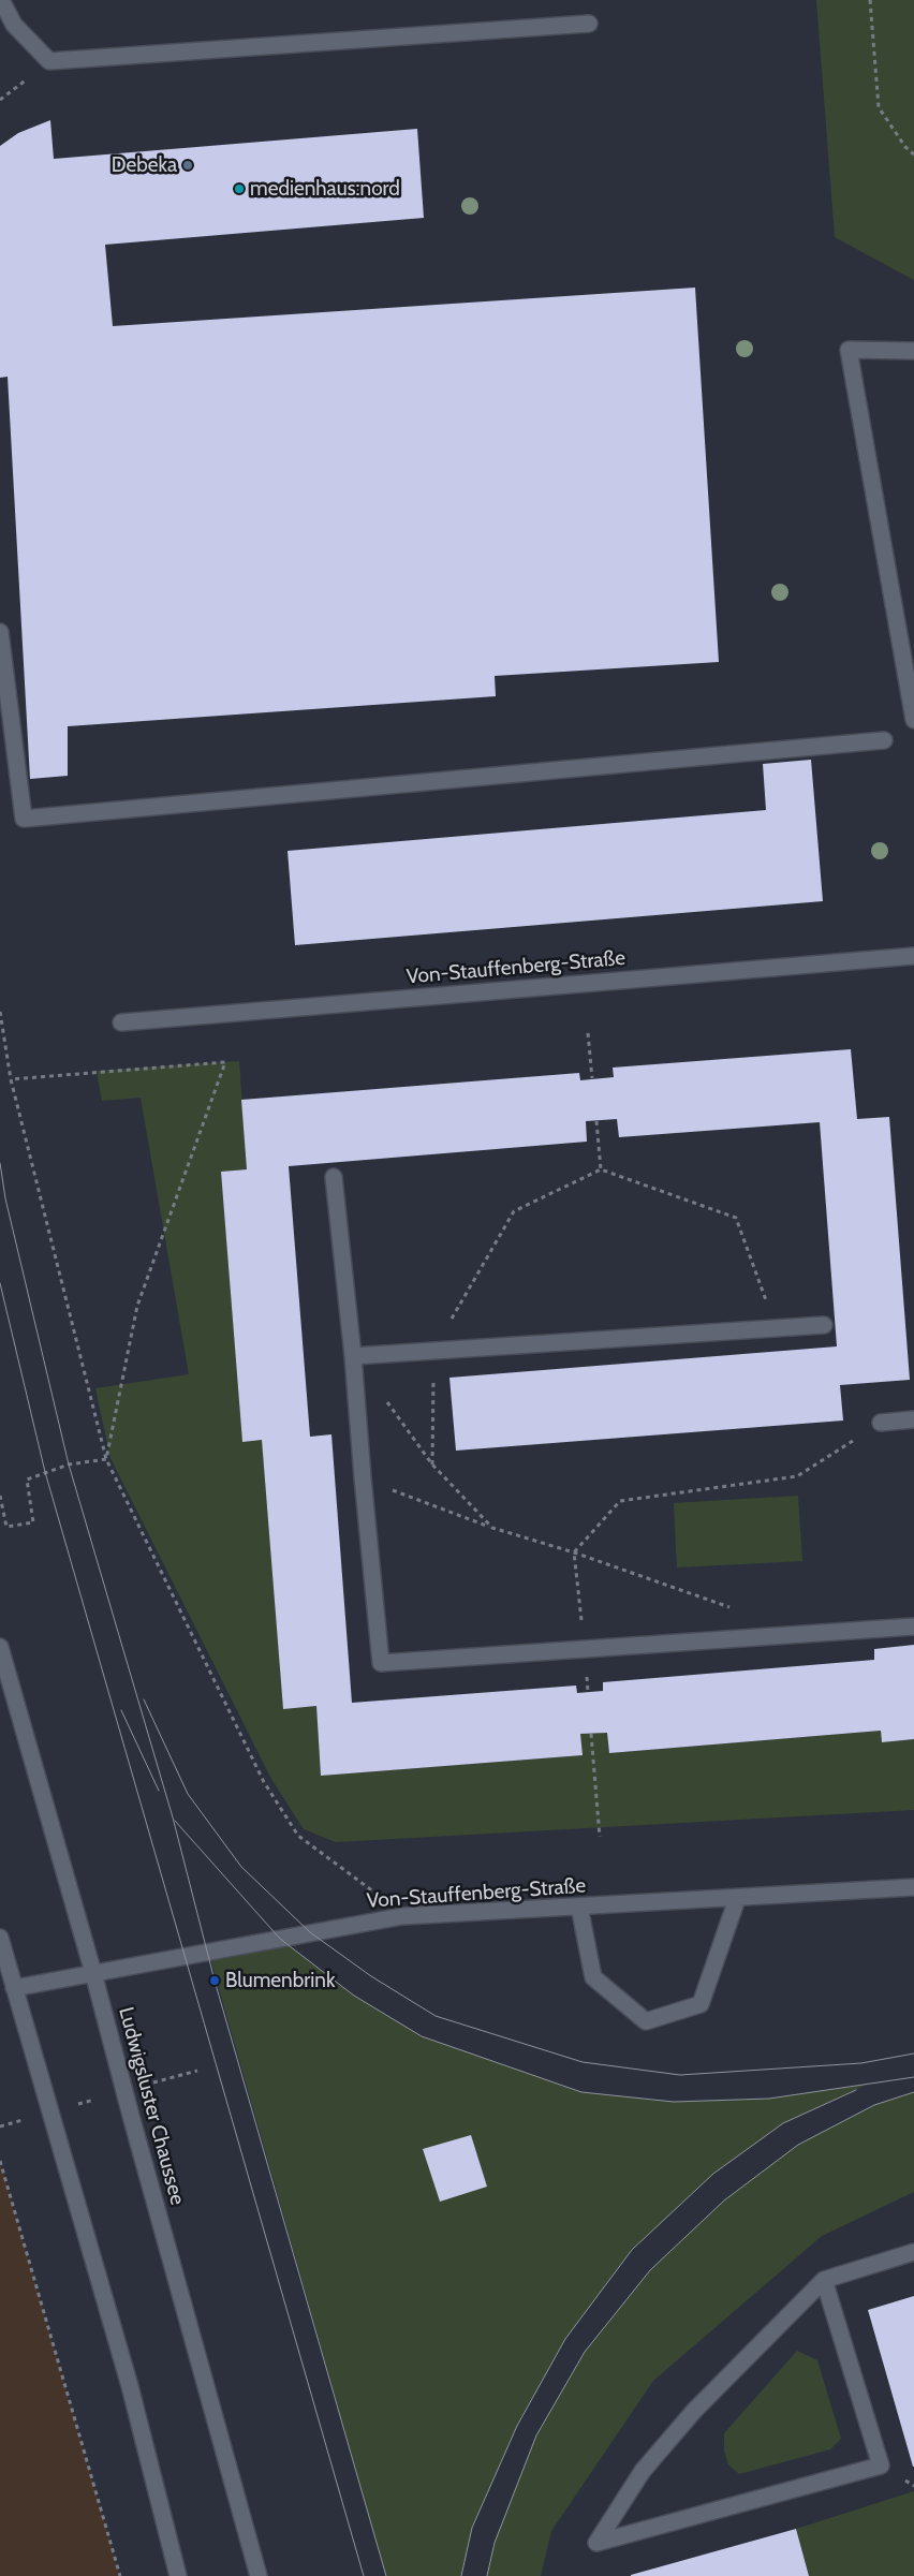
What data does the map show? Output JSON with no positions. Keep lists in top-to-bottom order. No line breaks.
{"streets":{"street":["Von-Stauffenberg-Straße","Ludwigsluster Chaussee"]},"crossings":[["Von-Stauffenberg-Straße","Ludwigsluster Chaussee"]],"places":["Debeka","medienhaus:nord","Blumenbrink"]}
